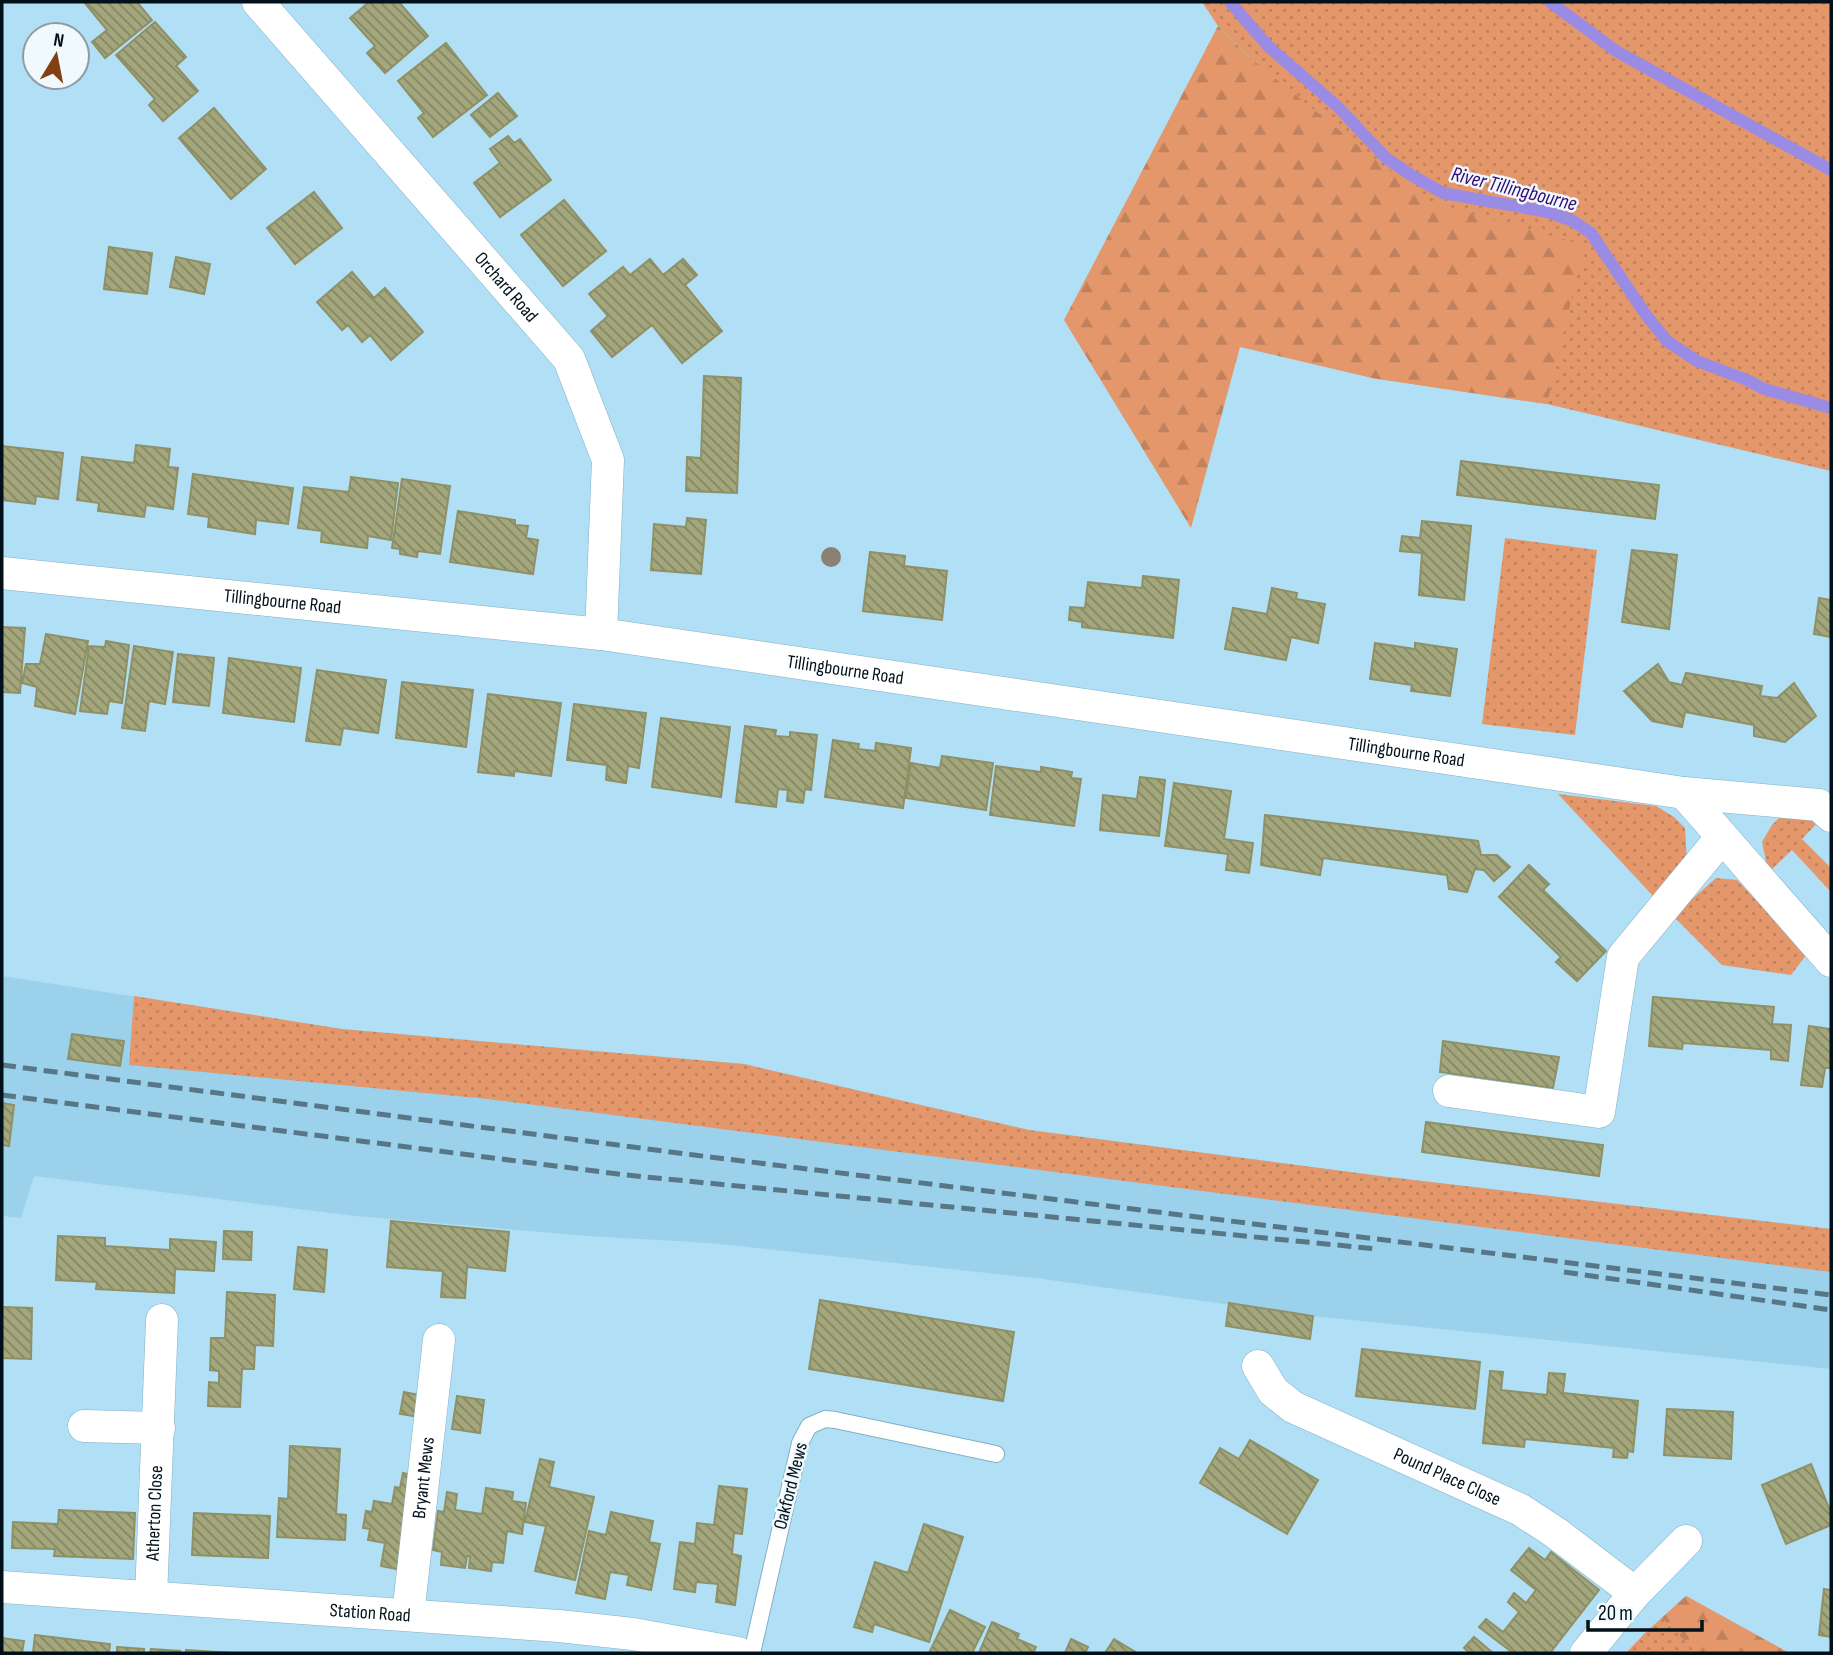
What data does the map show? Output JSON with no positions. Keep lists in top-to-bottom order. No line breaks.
{"streets":{"street":["Orchard Road","Tillingbourne Road","Pound Place Close","Bryant Mews","Atherton Close","Station Road"],"lane":["Oakford Mews"]},"crossings":[["Orchard Road","Tillingbourne Road"],["Bryant Mews","Station Road"],["Atherton Close","Station Road"]],"water":["River Tillingbourne"],"scale_bar":"20 m","north":"top"}
